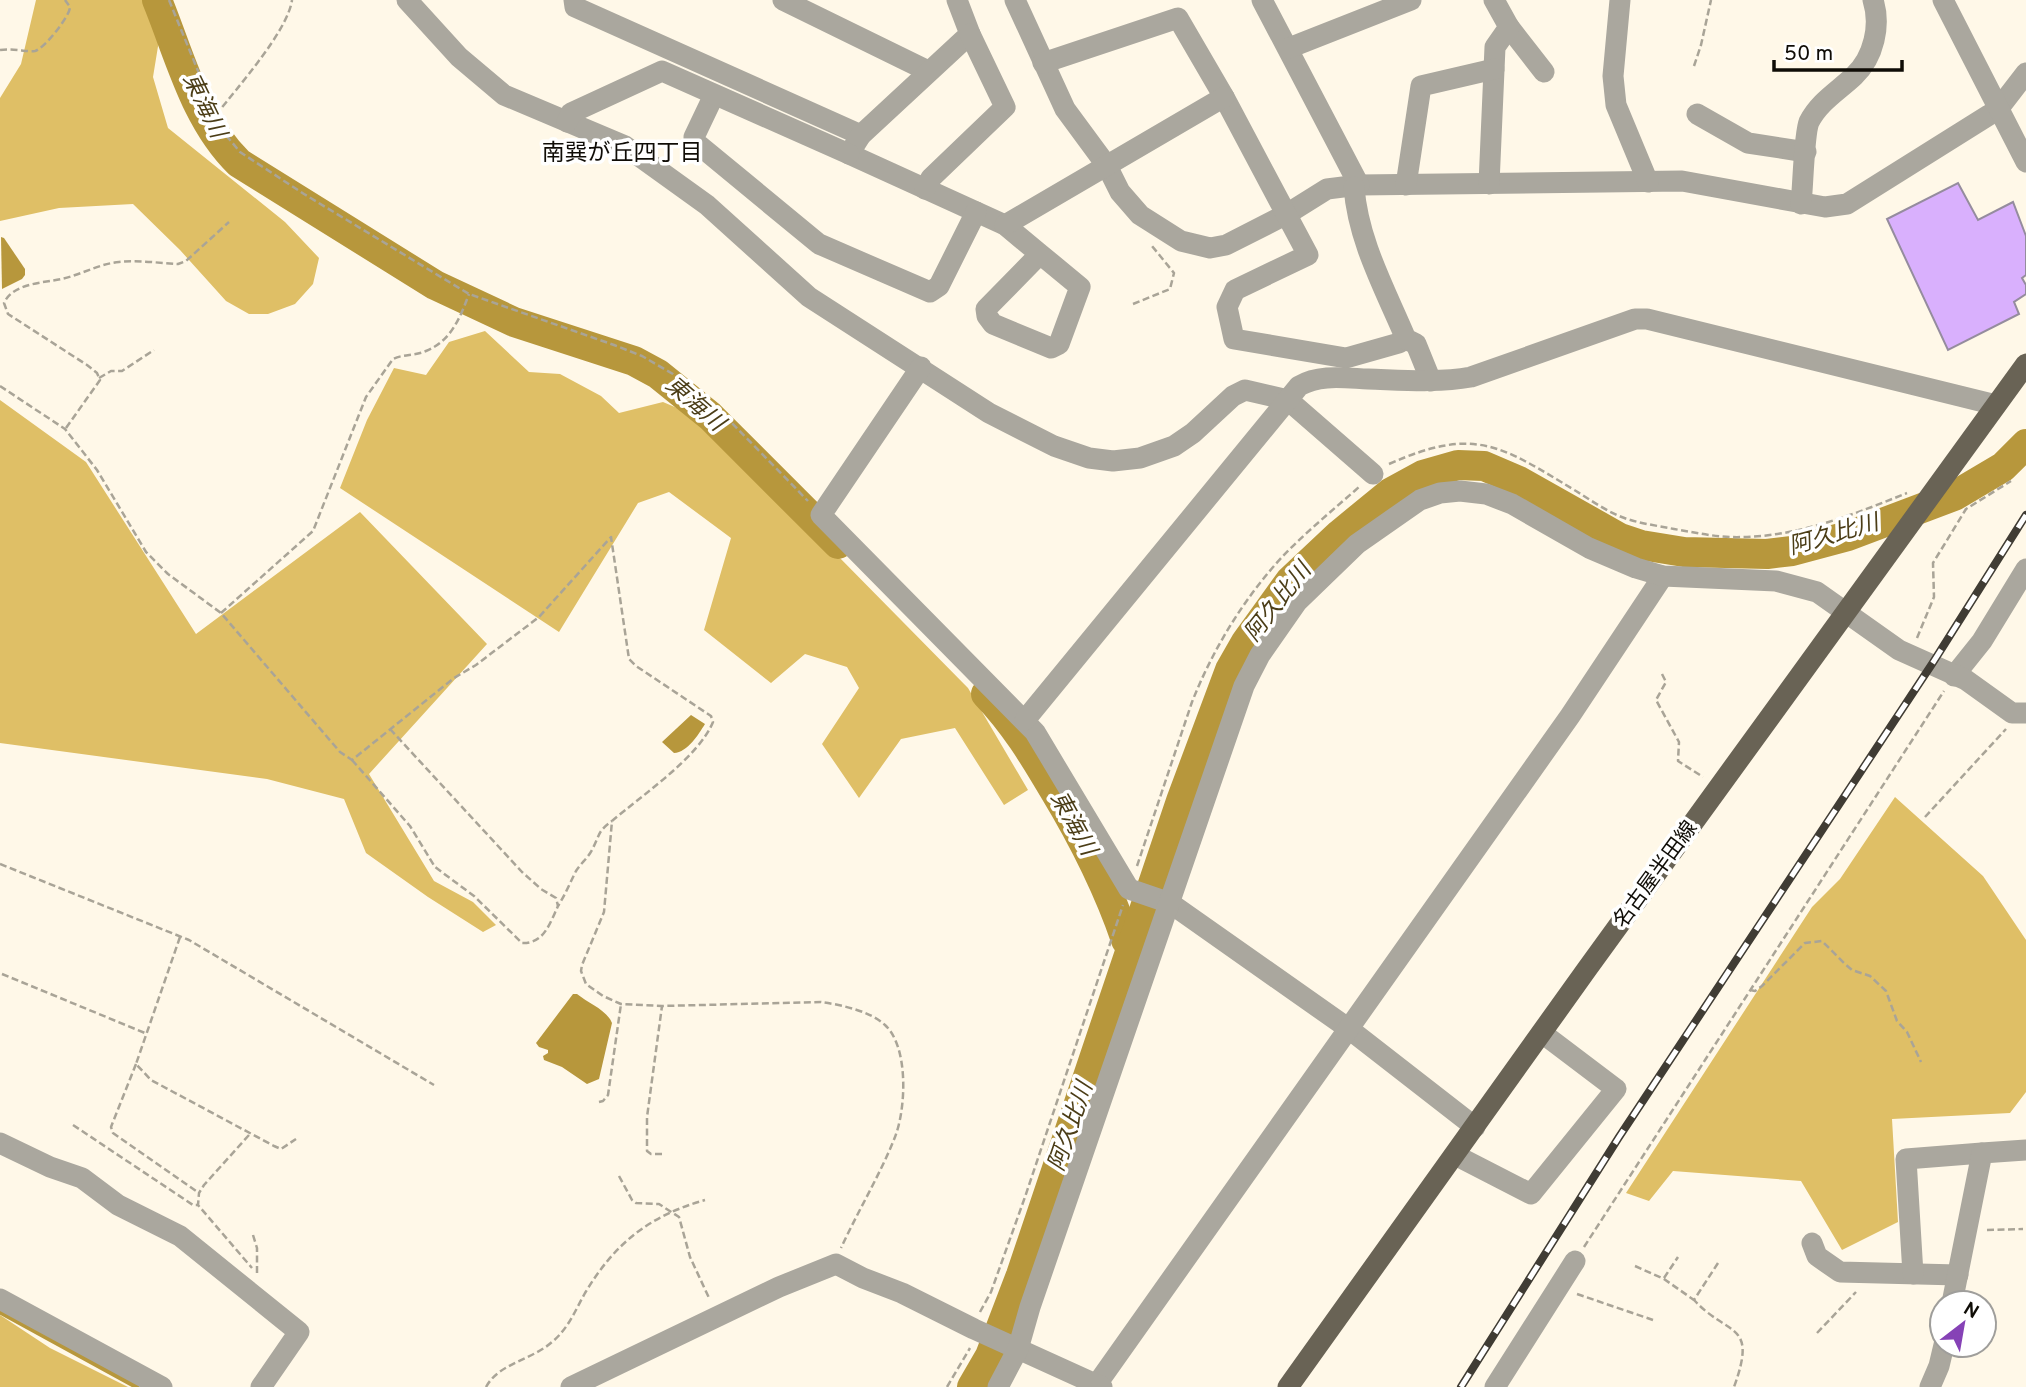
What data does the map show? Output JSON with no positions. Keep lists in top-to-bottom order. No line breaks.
{"streets":{"main road":["名古屋半田線"]},"districts":["南巽が丘四丁目"],"water":["東海川","阿久比川"],"scale_bar":"50 m","north":"top right"}
